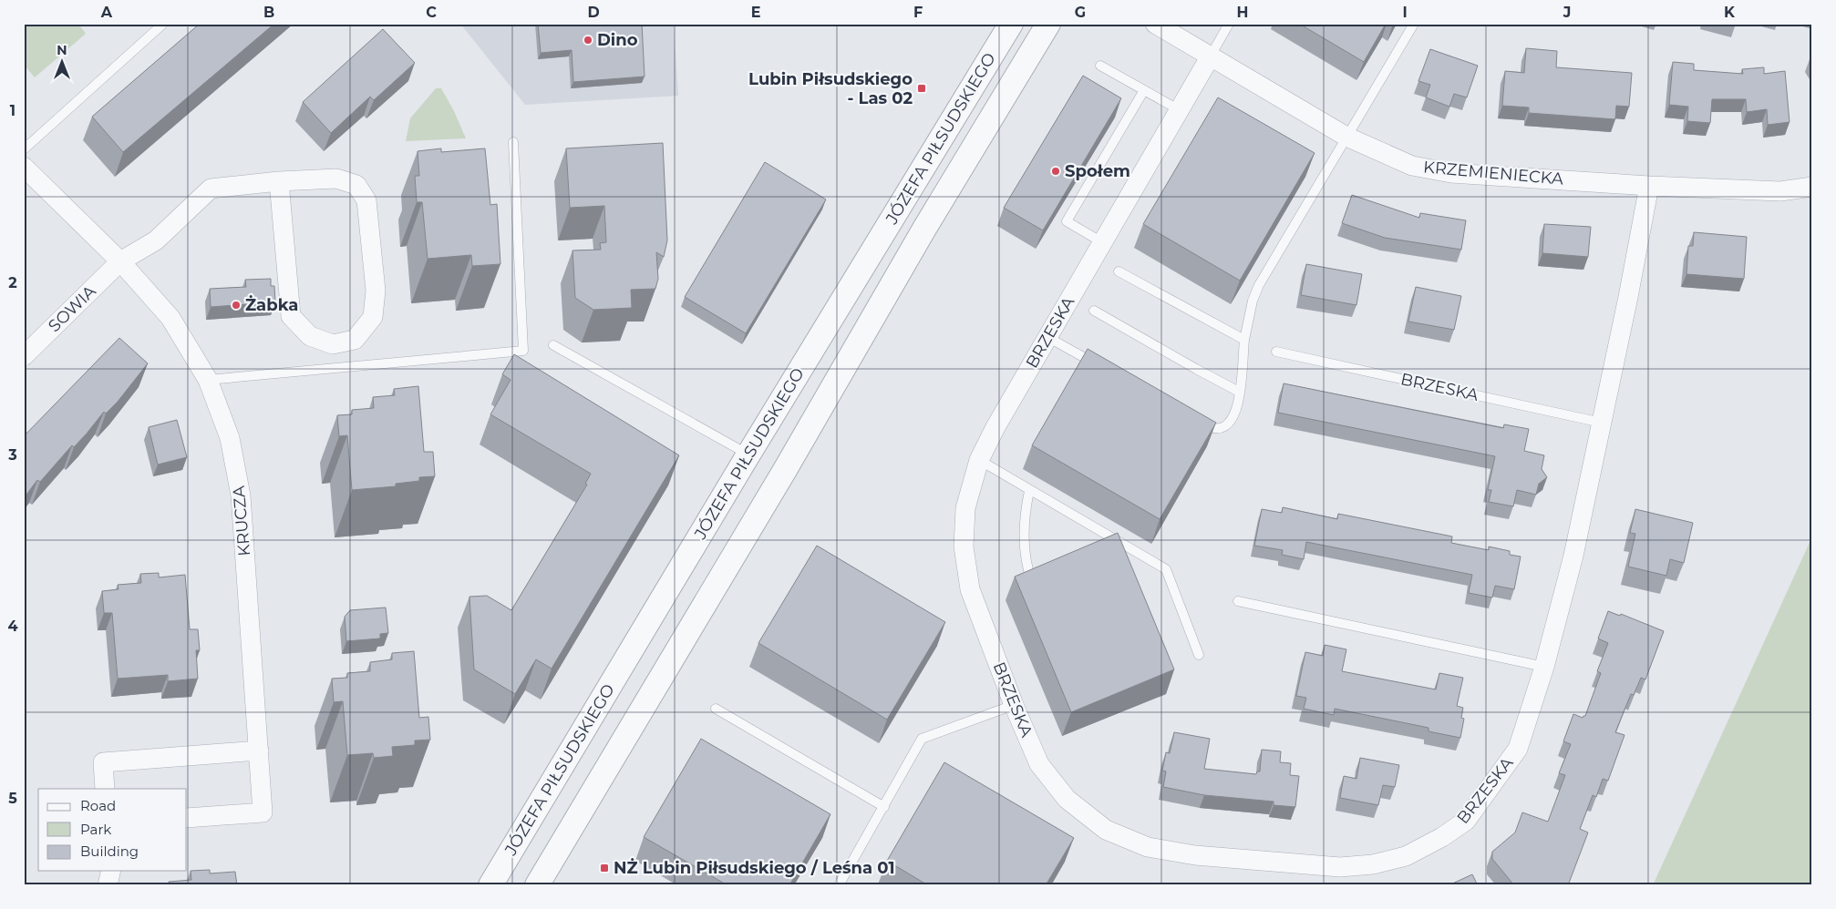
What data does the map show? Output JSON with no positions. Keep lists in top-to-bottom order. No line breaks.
{"streets":{"street":["JÓZEFA PIŁSUDSKIEGO","KRZEMIENIECKA","SOWIA","BRZESKA","KRUCZA"]},"crossings":[["KRZEMIENIECKA","BRZESKA"],["SOWIA","KRUCZA"]],"places":{"other":["Dino","Społem","Żabka"],"transit":["Lubin Piłsudskiego - Las 02","NŻ Lubin Piłsudskiego / Leśna 01"]},"legend":["Road","Park","Building"],"north":"top","grid":{"columns":["A","B","C","D","E","F","G","H","I","J","K"],"rows":["1","2","3","4","5"]}}
